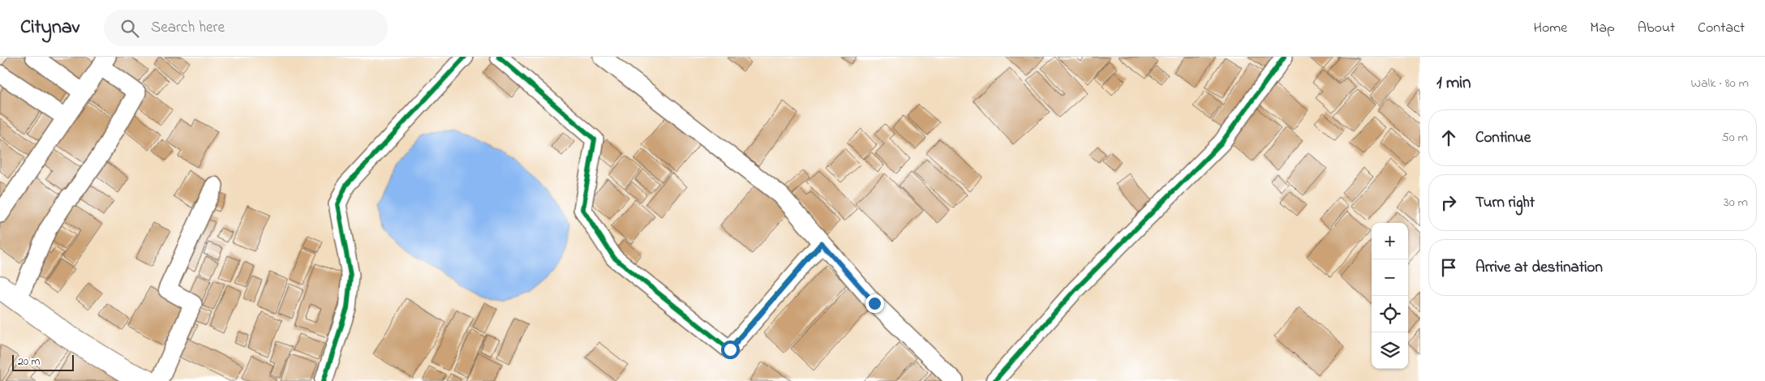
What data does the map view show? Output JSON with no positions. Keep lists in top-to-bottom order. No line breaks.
{"scale_bar":"20 m","page":{"header":"Citynav","search":"Search here","nav":["Home","Map","About","Contact"],"heading":["1 min","Walk · 80 m"],"list":[["Continue","50 m"],["Turn right","30 m"],"Arrive at destination"],"map_buttons":["+","−"],"scale":"20 m"}}
